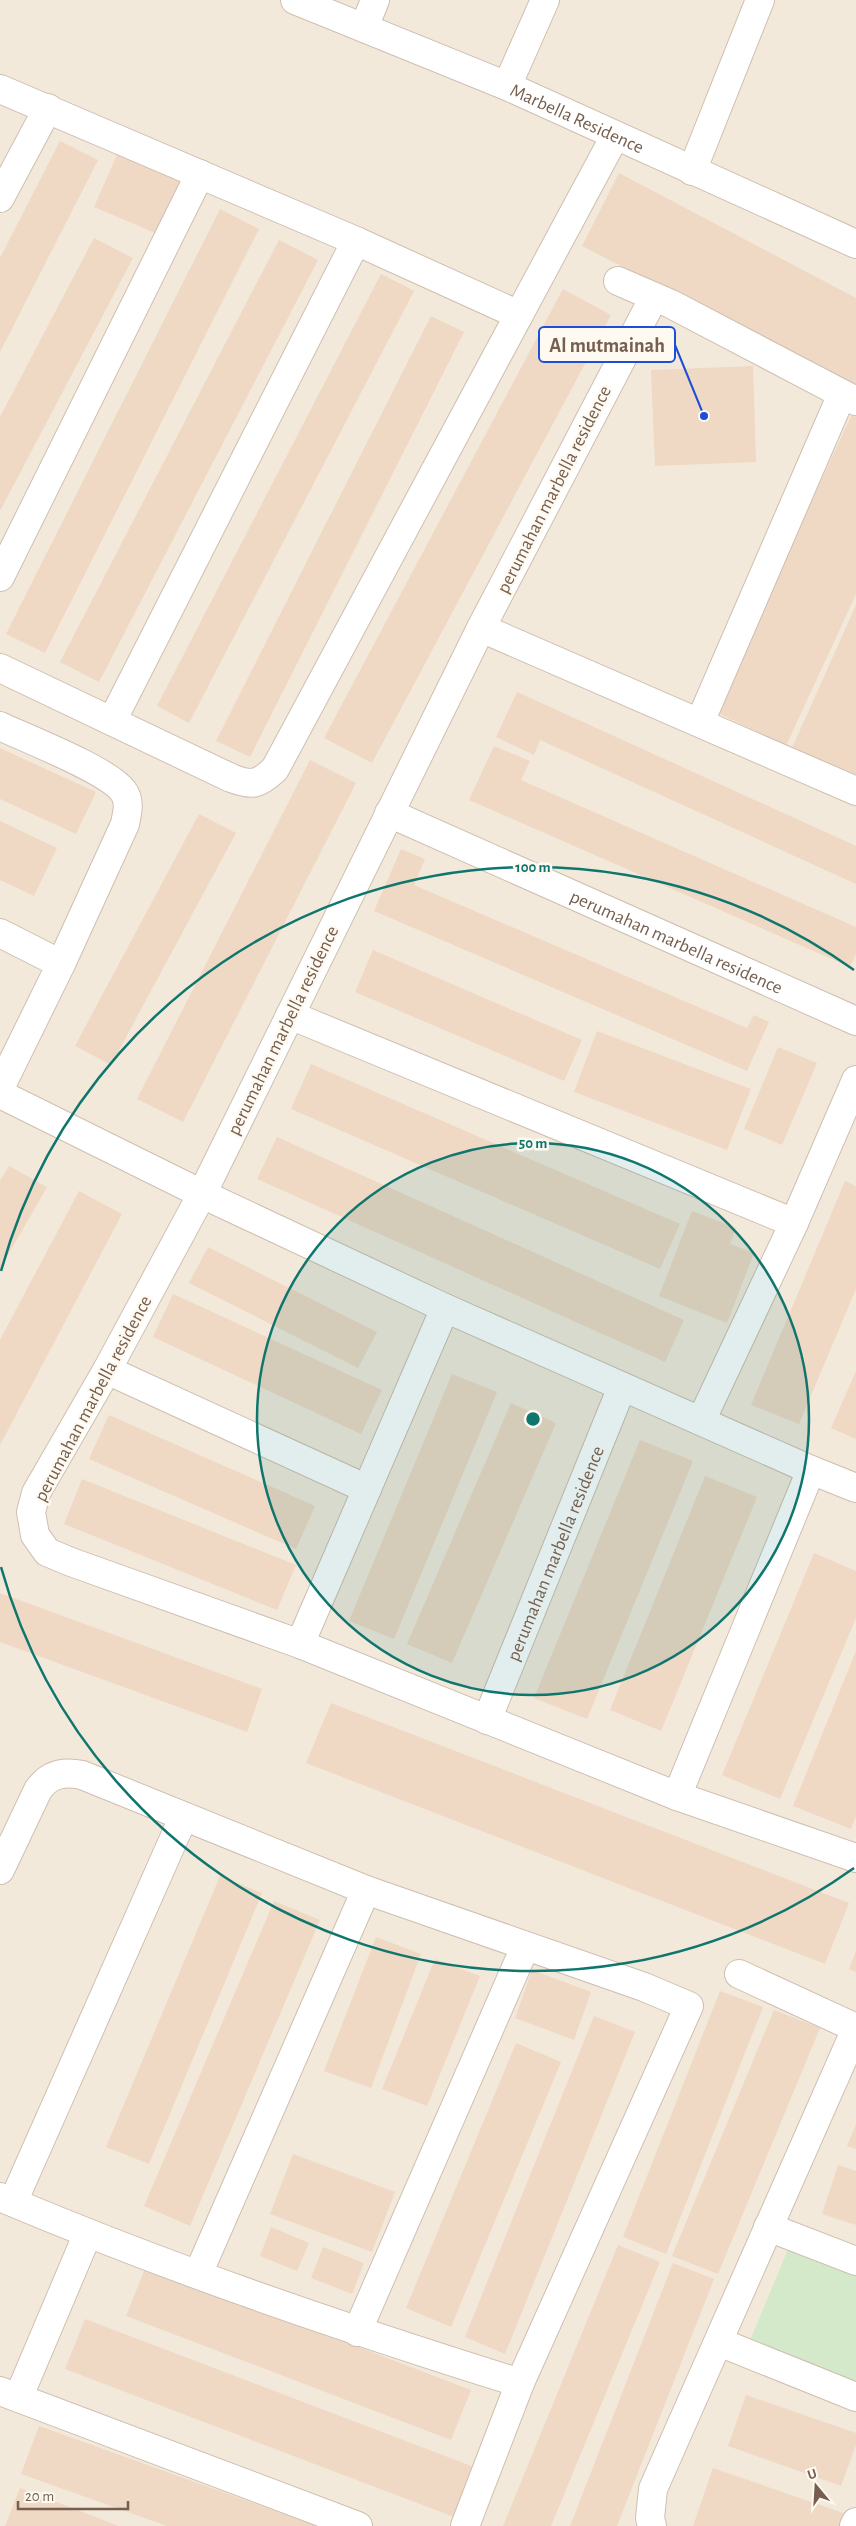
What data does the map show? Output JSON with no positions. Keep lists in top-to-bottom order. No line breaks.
{"streets":{"street":["Marbella Residence","perumahan marbella residence"]},"places":["Al mutmainah"],"scale_bar":"20 m","north":"top","rings":["100 m","50 m"]}
